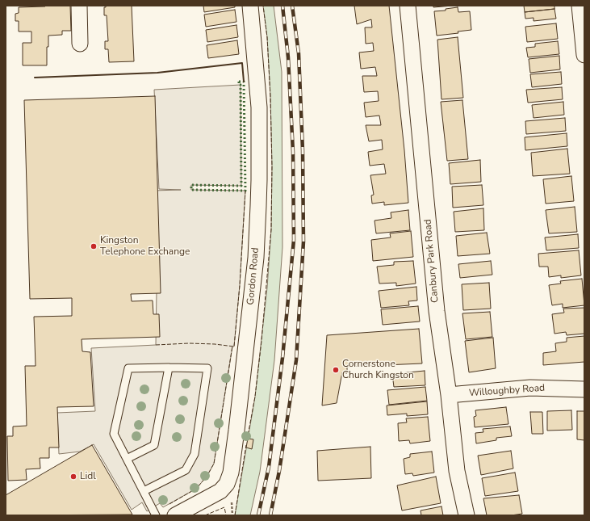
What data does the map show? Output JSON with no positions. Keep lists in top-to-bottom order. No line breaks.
{"streets":{"street":["Canbury Park Road","Gordon Road","Willoughby Road"]},"crossings":[["Canbury Park Road","Willoughby Road"]],"places":["Kingston Telephone Exchange","Cornerstone Church Kingston","Lidl"]}
